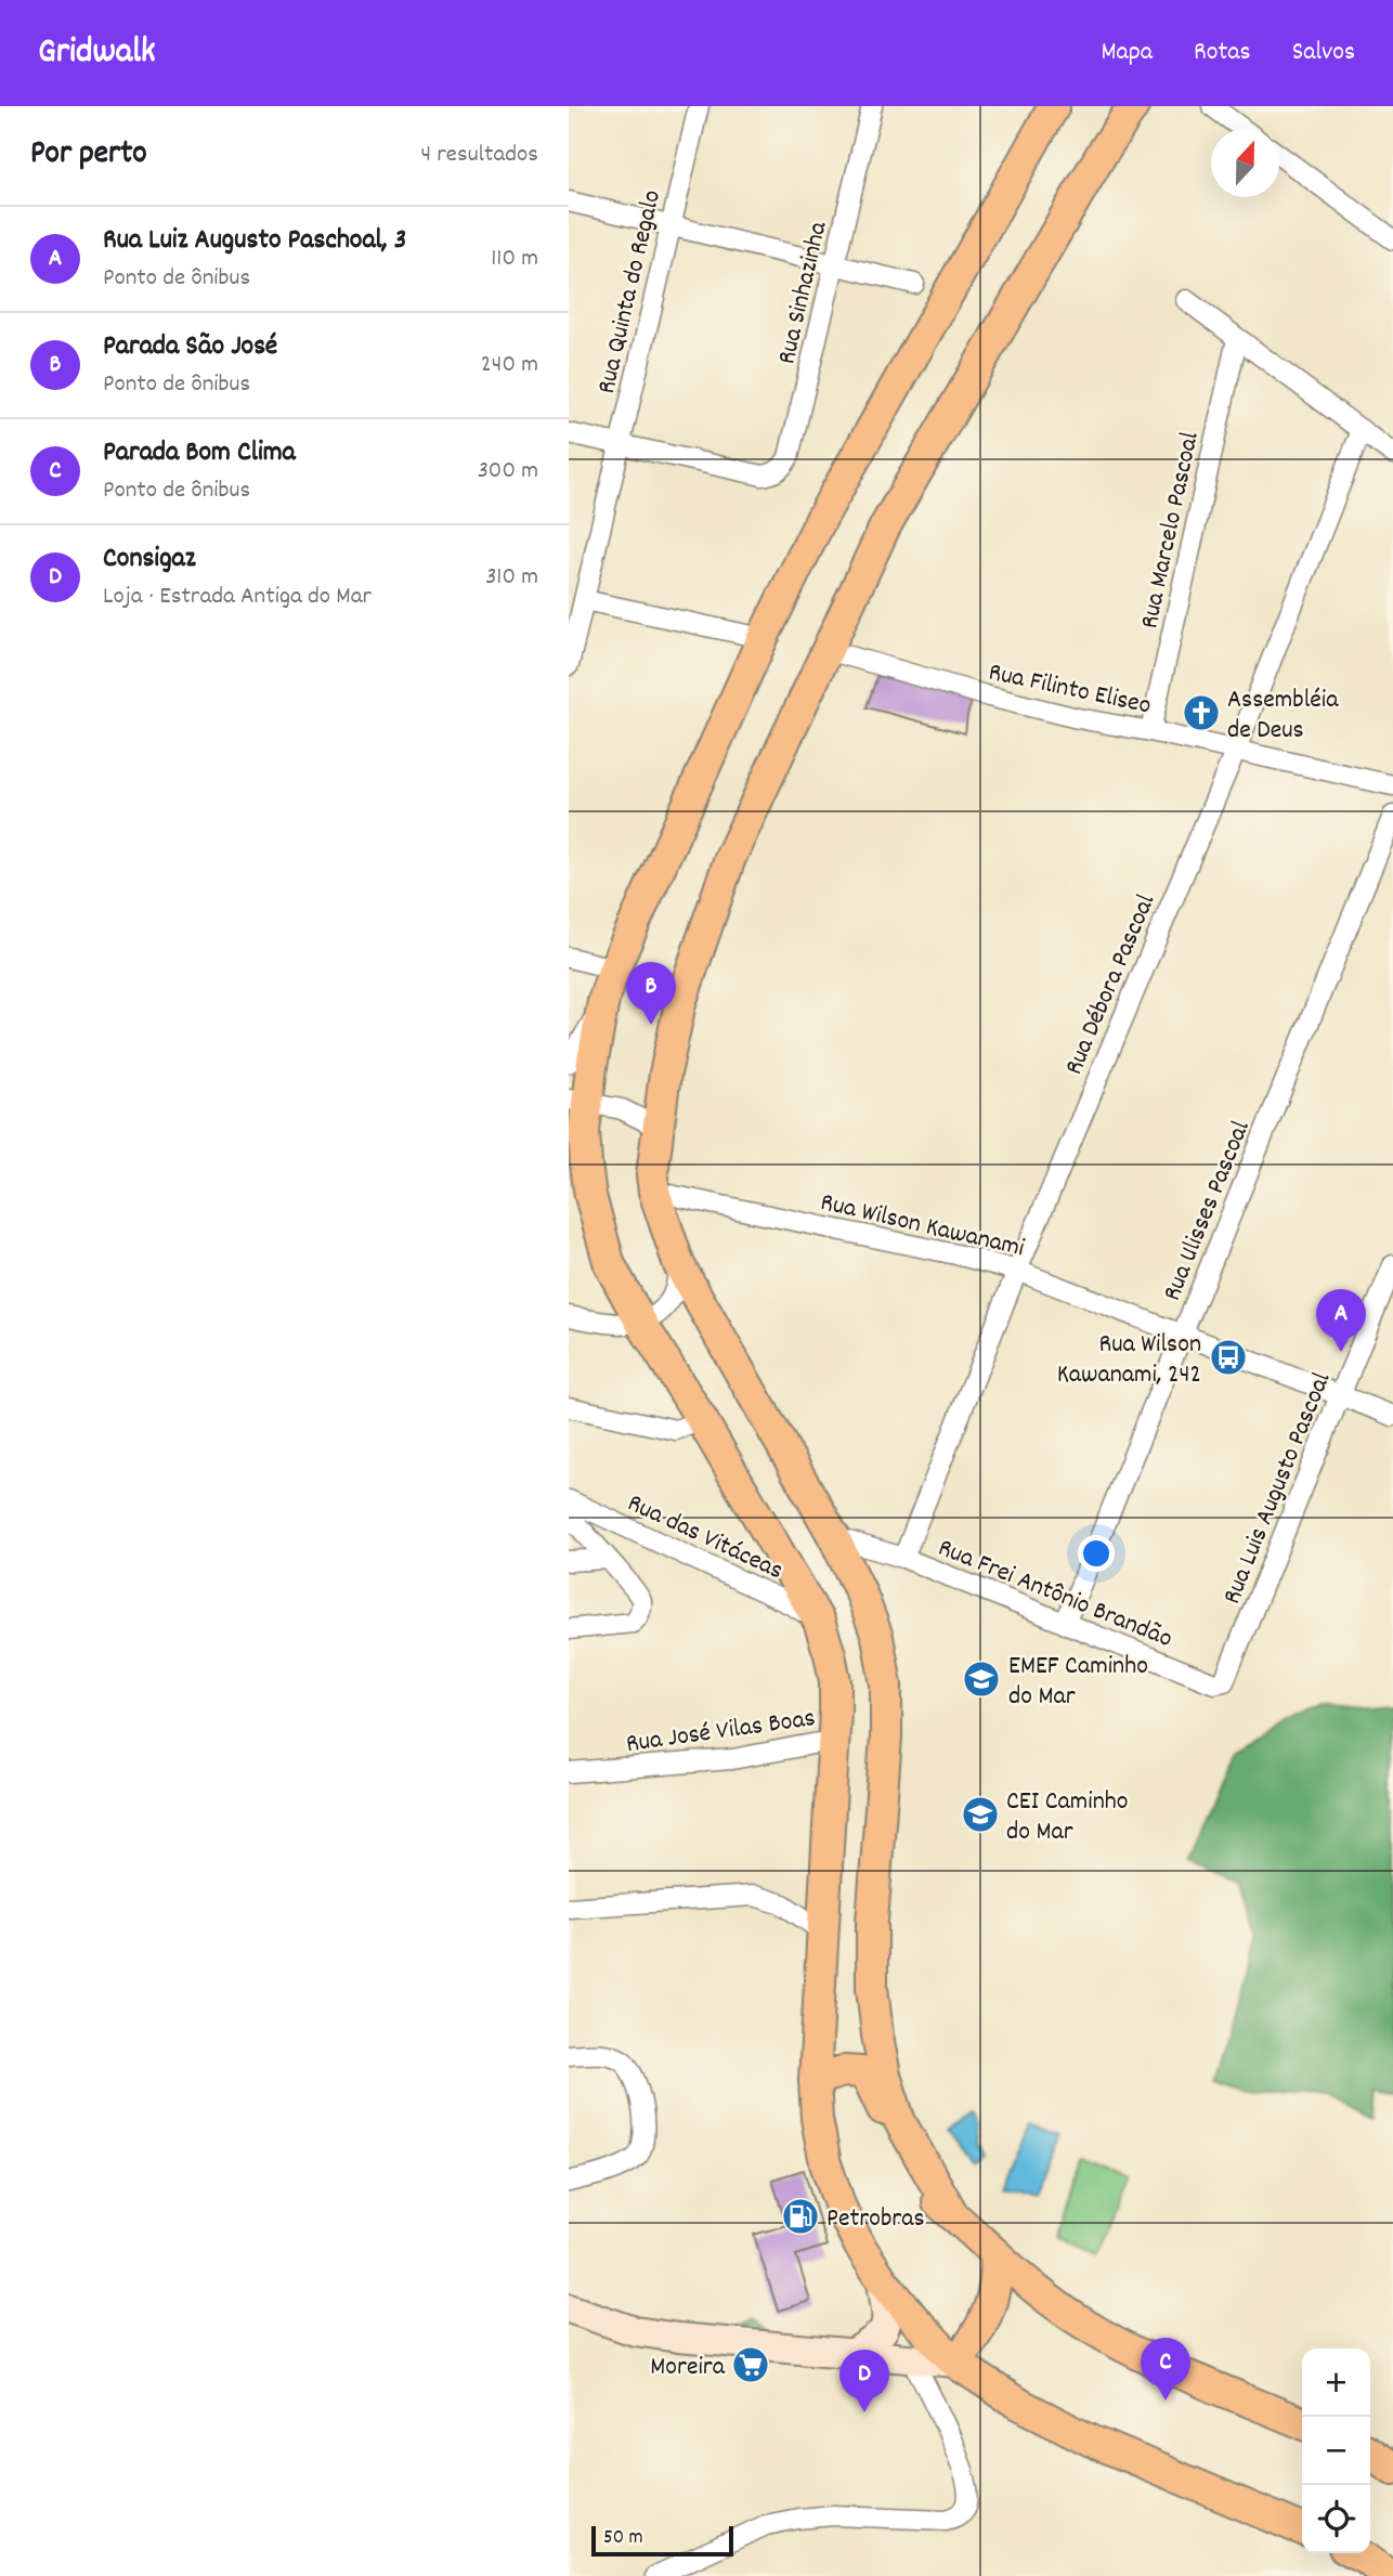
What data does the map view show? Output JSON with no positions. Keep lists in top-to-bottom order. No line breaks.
{"streets":{"street":["Rua Quinta do Regalo","Rua Sinhazinha","Rua Marcelo Pascoal","Rua Filinto Eliseo","Rua Débora Pascoal","Rua Ulisses Pascoal","Rua Wilson Kawanami","Rua Luis Augusto Pascoal","Rua das Vitáceas","Rua Frei Antônio Brandão","Rua José Vilas Boas"]},"crossings":[["Rua Quinta do Regalo","Rua Sinhazinha"],["Rua Marcelo Pascoal","Rua Filinto Eliseo"],["Rua Filinto Eliseo","Rua Débora Pascoal"],["Rua Débora Pascoal","Rua Wilson Kawanami"],["Rua Débora Pascoal","Rua Frei Antônio Brandão"],["Rua Ulisses Pascoal","Rua Wilson Kawanami"],["Rua Ulisses Pascoal","Rua Frei Antônio Brandão"],["Rua Wilson Kawanami","Rua Luis Augusto Pascoal"],["Rua Luis Augusto Pascoal","Rua Frei Antônio Brandão"]],"places":{"church":["Assembléia de Deus"],"bus stop":["Rua Wilson Kawanami, 242"],"school or university":["EMEF Caminho do Mar","CEI Caminho do Mar"],"fuel station":["Petrobras"],"supermarket":["Moreira"]},"scale_bar":"50 m","north":"top","page":{"header":"Gridwalk","nav":["Mapa","Rotas","Salvos"],"heading":["Por perto","4 resultados"],"list":[{"mark":"A","name":"Rua Luiz Augusto Paschoal, 3","note":"Ponto de ônibus","value":"110 m"},{"mark":"B","name":"Parada São José","note":"Ponto de ônibus","value":"240 m"},{"mark":"C","name":"Parada Bom Clima","note":"Ponto de ônibus","value":"300 m"},{"mark":"D","name":"Consigaz","note":"Loja · Estrada Antiga do Mar","value":"310 m"}],"pins":["B","A","C","D"],"map_buttons":["+","−"],"scale":"50 m"}}
